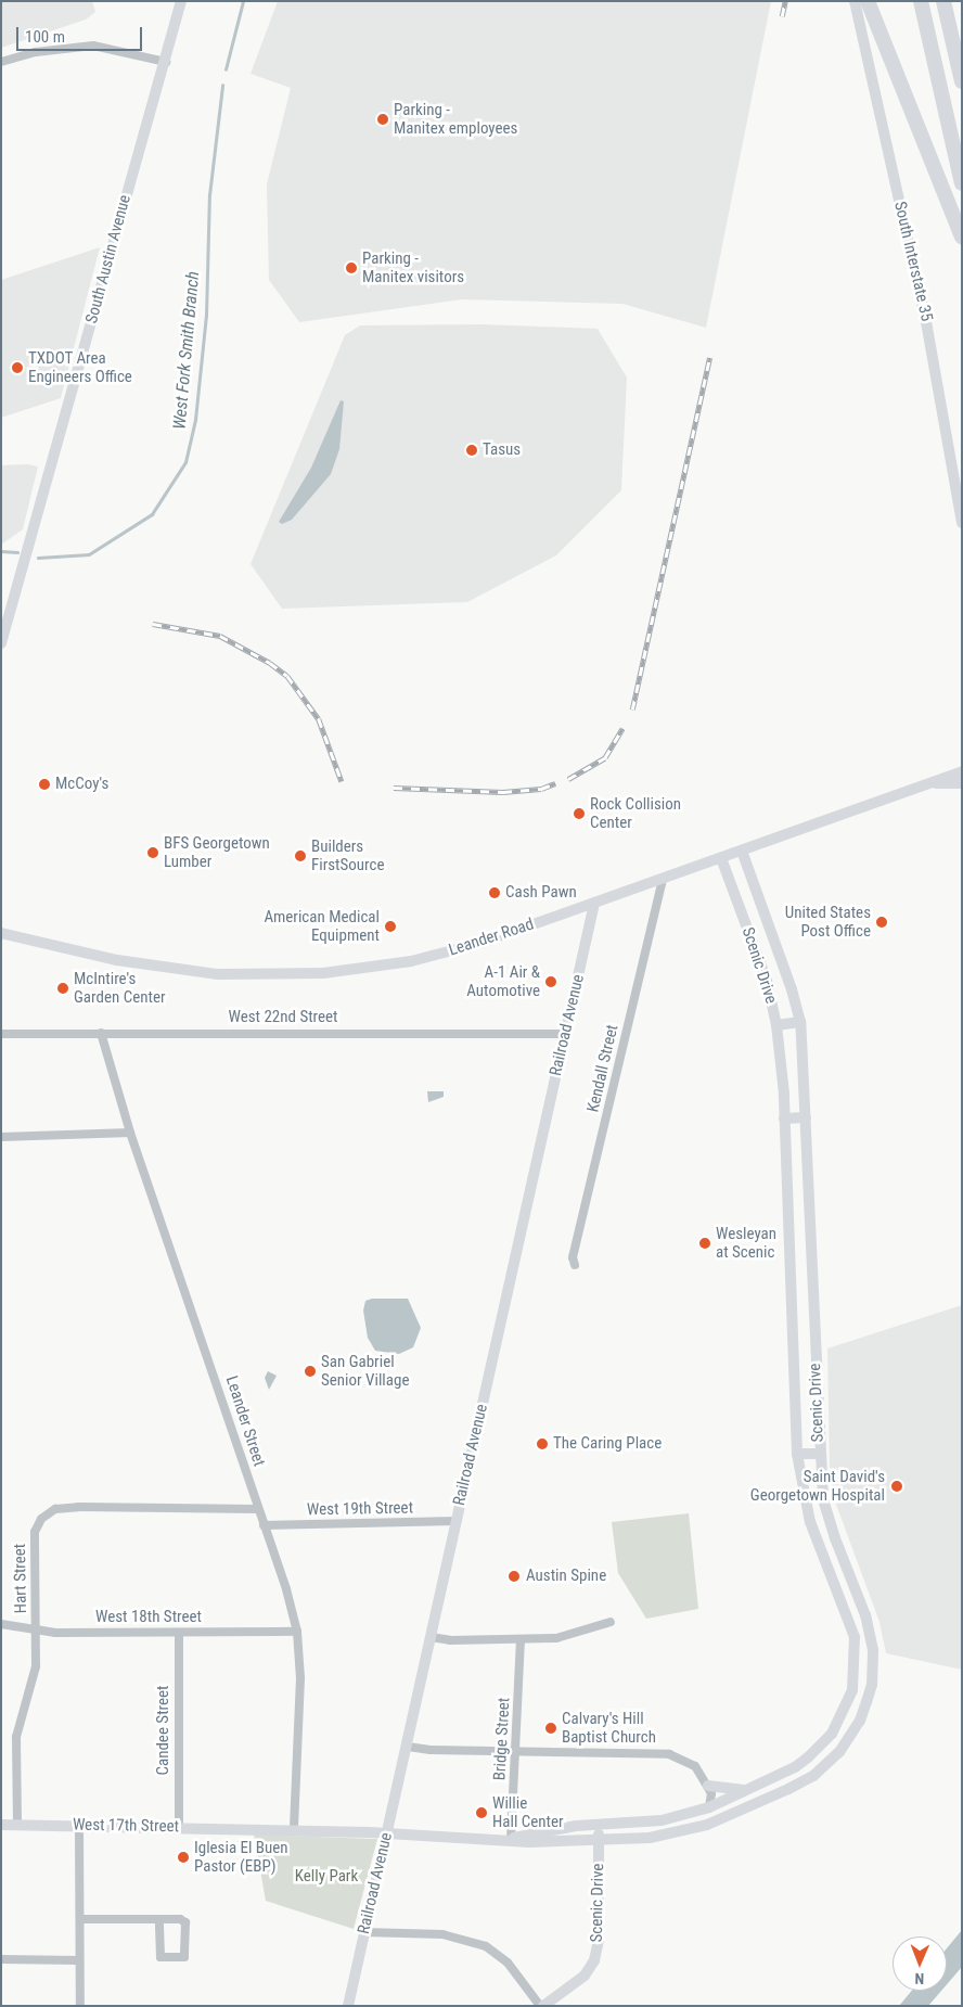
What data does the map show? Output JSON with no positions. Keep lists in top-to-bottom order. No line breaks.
{"streets":{"street":["South Austin Avenue","South Interstate 35","Leander Road","Scenic Drive","West 22nd Street","Railroad Avenue","Kendall Street","Leander Street","West 19th Street","Hart Street","West 18th Street","Candee Street","Bridge Street","West 17th Street"]},"crossings":[["Leander Road","Scenic Drive"],["Leander Road","Railroad Avenue"],["Leander Road","Kendall Street"],["Scenic Drive","West 17th Street"],["West 22nd Street","Railroad Avenue"],["West 22nd Street","Leander Street"],["Railroad Avenue","West 19th Street"],["Railroad Avenue","West 17th Street"],["Leander Street","West 19th Street"],["Leander Street","Hart Street"],["Leander Street","West 18th Street"],["Leander Street","West 17th Street"],["Hart Street","West 18th Street"],["Hart Street","West 17th Street"],["West 18th Street","Candee Street"],["Candee Street","West 17th Street"],["Bridge Street","West 17th Street"]],"water":["West Fork Smith Branch"],"parks":["Kelly Park"],"places":["Parking - Manitex employees","Parking - Manitex visitors","TXDOT Area Engineers Office","Tasus","McCoy's","Rock Collision Center","BFS Georgetown Lumber","Builders FirstSource","Cash Pawn","United States Post Office","American Medical Equipment","A-1 Air & Automotive","McIntire's Garden Center","Wesleyan at Scenic","San Gabriel Senior Village","The Caring Place","Saint David's Georgetown Hospital","Austin Spine","Calvary's Hill Baptist Church","Willie Hall Center","Iglesia El Buen Pastor (EBP)"],"scale_bar":"100 m","north":"bottom"}
